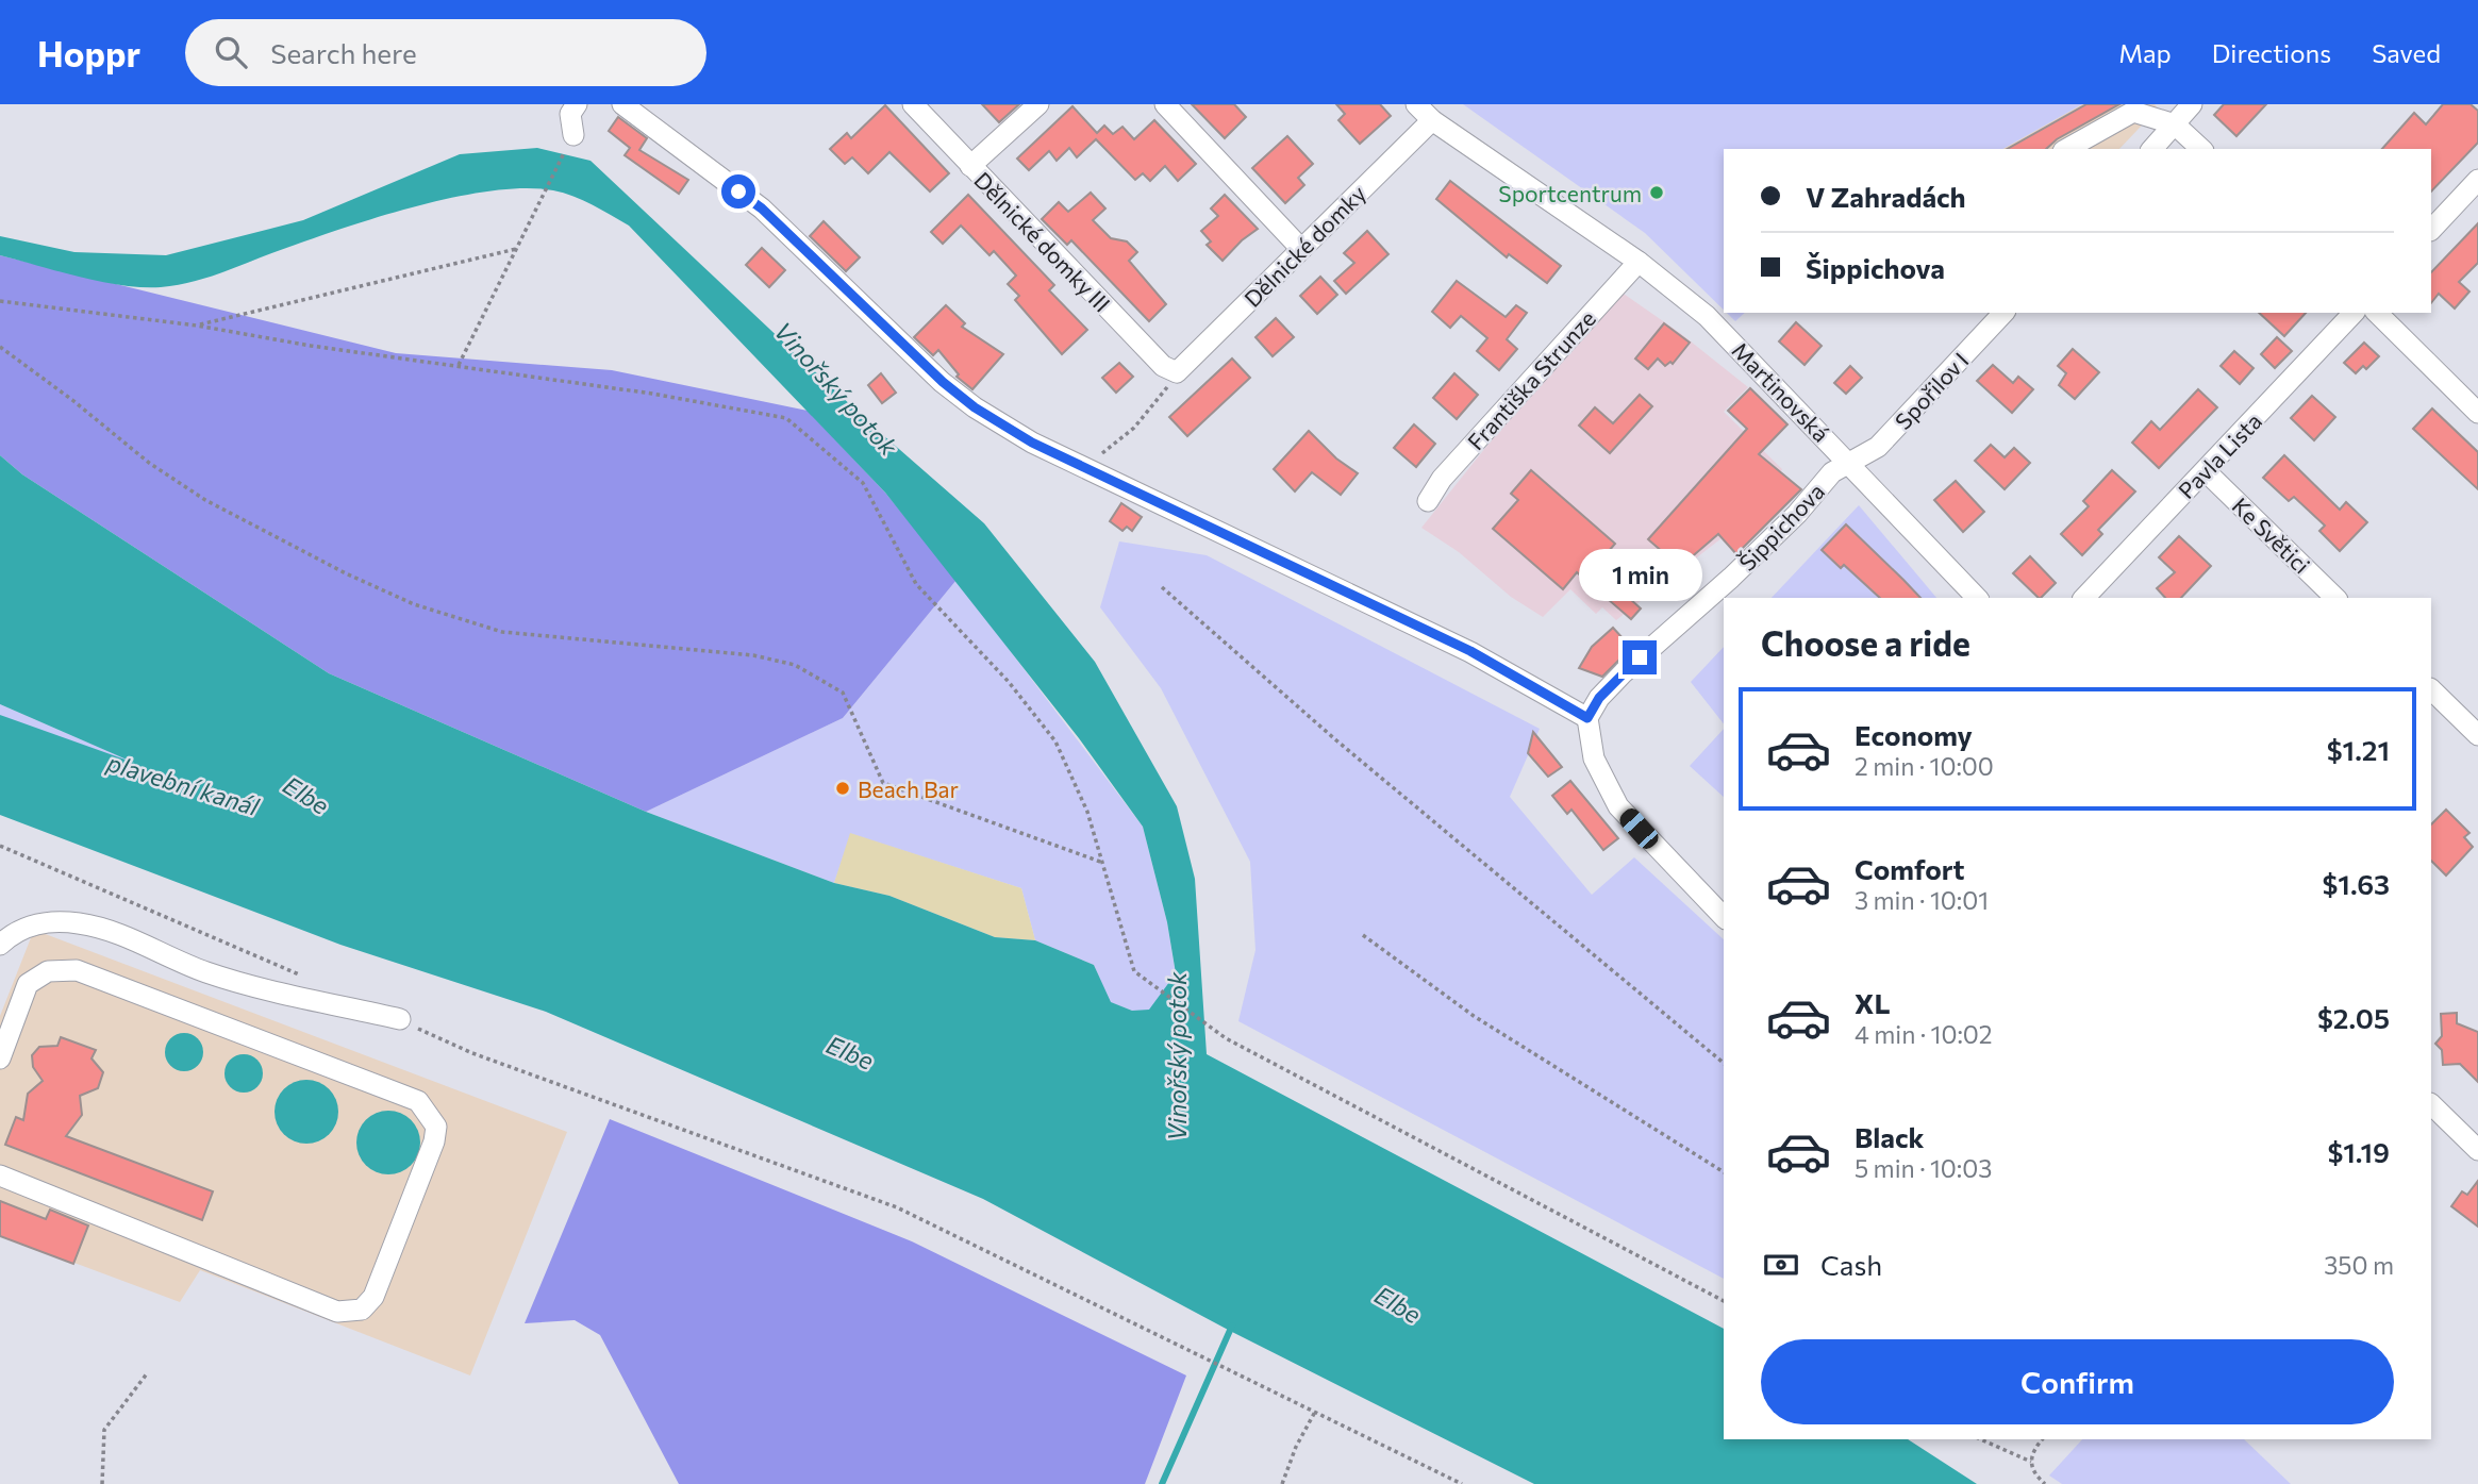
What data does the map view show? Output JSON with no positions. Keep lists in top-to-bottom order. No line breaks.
{"streets":{"street":["Dělnické domky III","Dělnické domky","Františka Strunze","Spořilov I","Martinovská","Pavla Lista","Šippichova","Ke Světici"]},"crossings":[["Dělnické domky III","Dělnické domky"],["Dělnické domky","Martinovská"],["Františka Strunze","Martinovská"],["Spořilov I","Martinovská"],["Spořilov I","Šippichova"],["Martinovská","Šippichova"],["Pavla Lista","Ke Světici"]],"water":["Vinořský potok","plavební kanál","Elbe"],"places":["Sportcentrum","Beach Bar"],"page":{"header":"Hoppr","search":"Search here","nav":["Map","Directions","Saved"],"banner":["V Zahradách","Šippichova"],"bubble":"1 min","heading":"Choose a ride","list":[{"name":"Economy","note":"2 min · 10:00","value":"$1.21"},{"name":"Comfort","note":"3 min · 10:01","value":"$1.63"},{"name":"XL","note":"4 min · 10:02","value":"$2.05"},{"name":"Black","note":"5 min · 10:03","value":"$1.19"}],"pay":["Cash","350 m"],"buttons":"Confirm"}}
